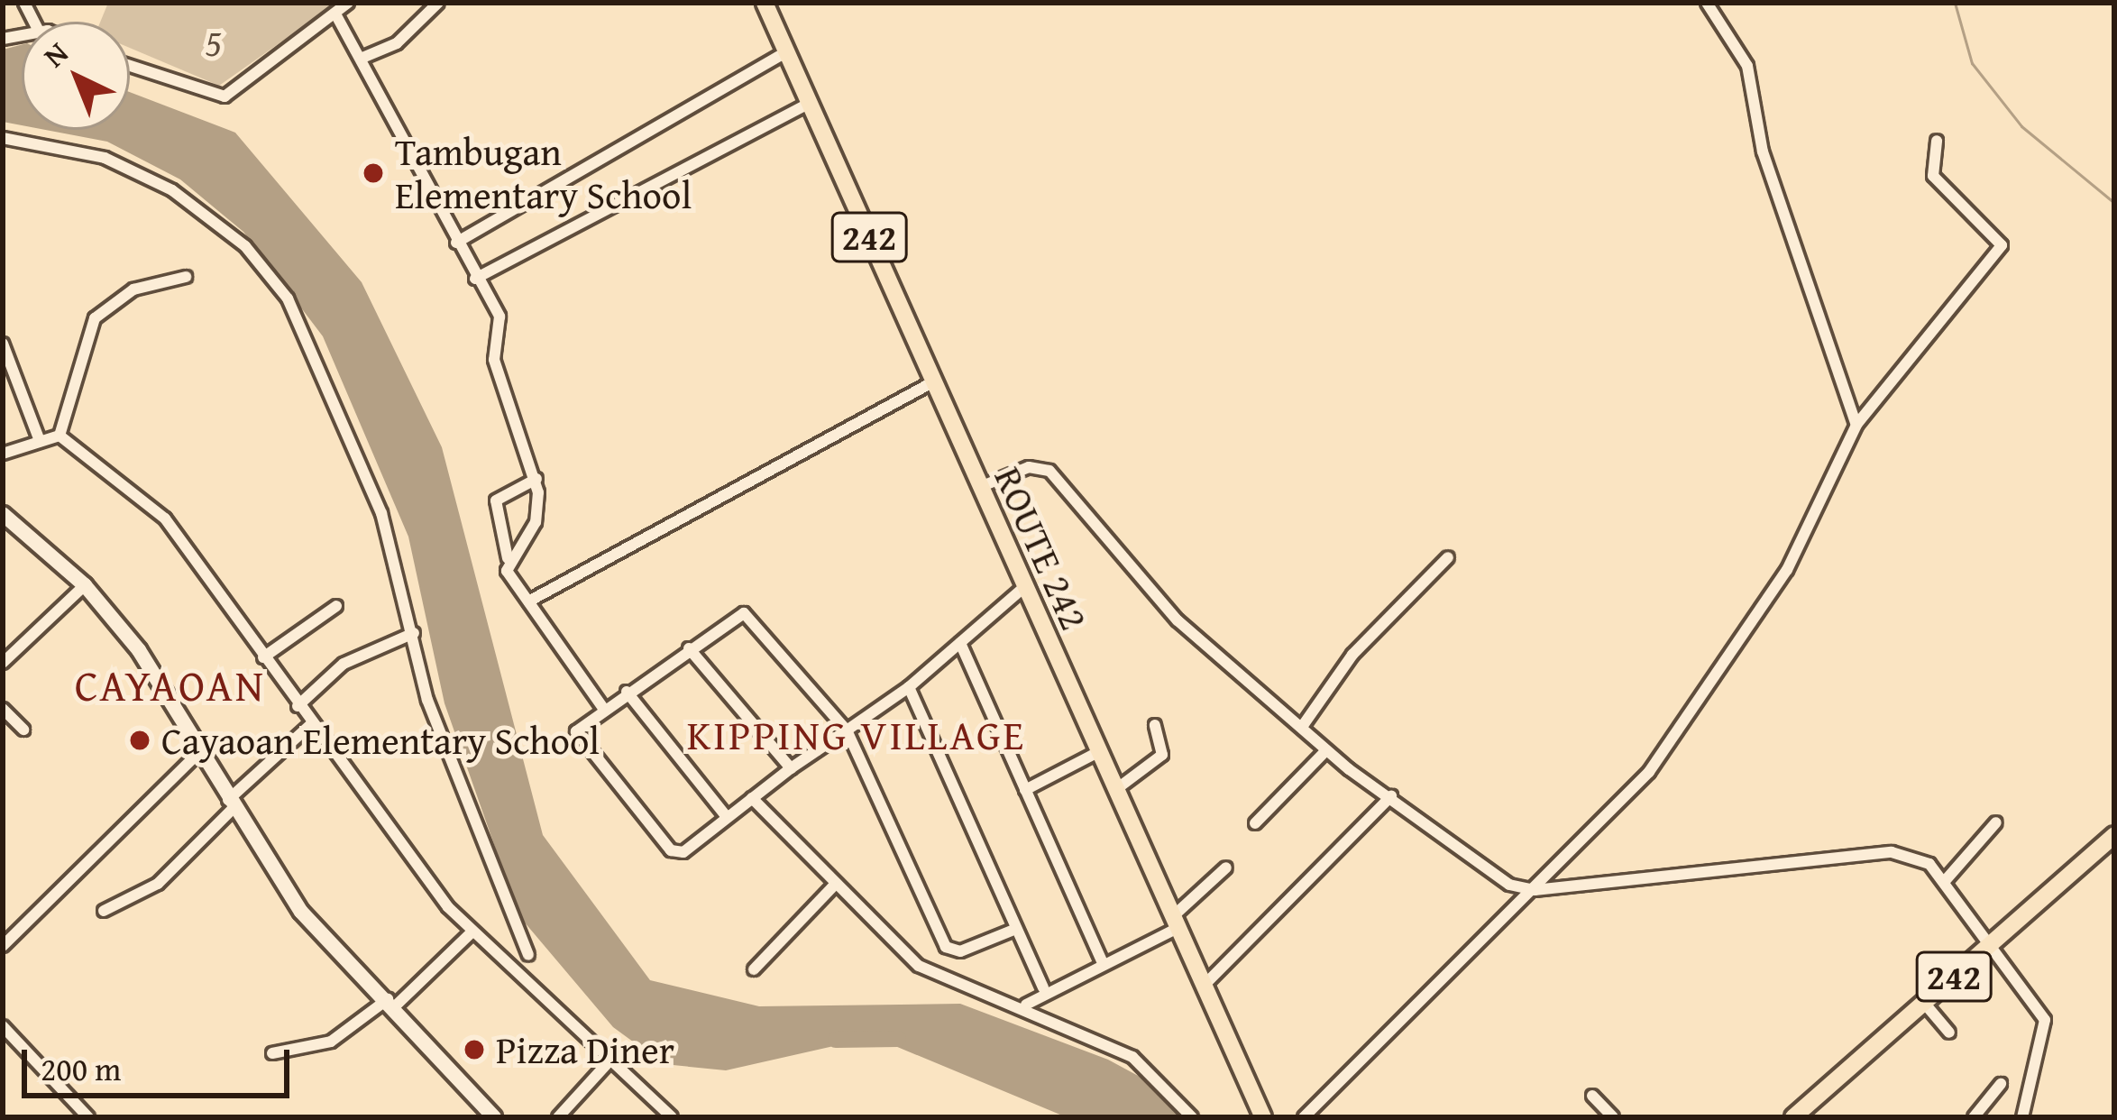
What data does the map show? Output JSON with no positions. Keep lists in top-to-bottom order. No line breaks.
{"streets":{"main road":["242","ROUTE 242"]},"districts":["CAYAOAN","KIPPING VILLAGE"],"parks":["5"],"places":["Tambugan Elementary School","Cayaoan Elementary School","Pizza Diner"],"scale_bar":"200 m","north":"top left"}
